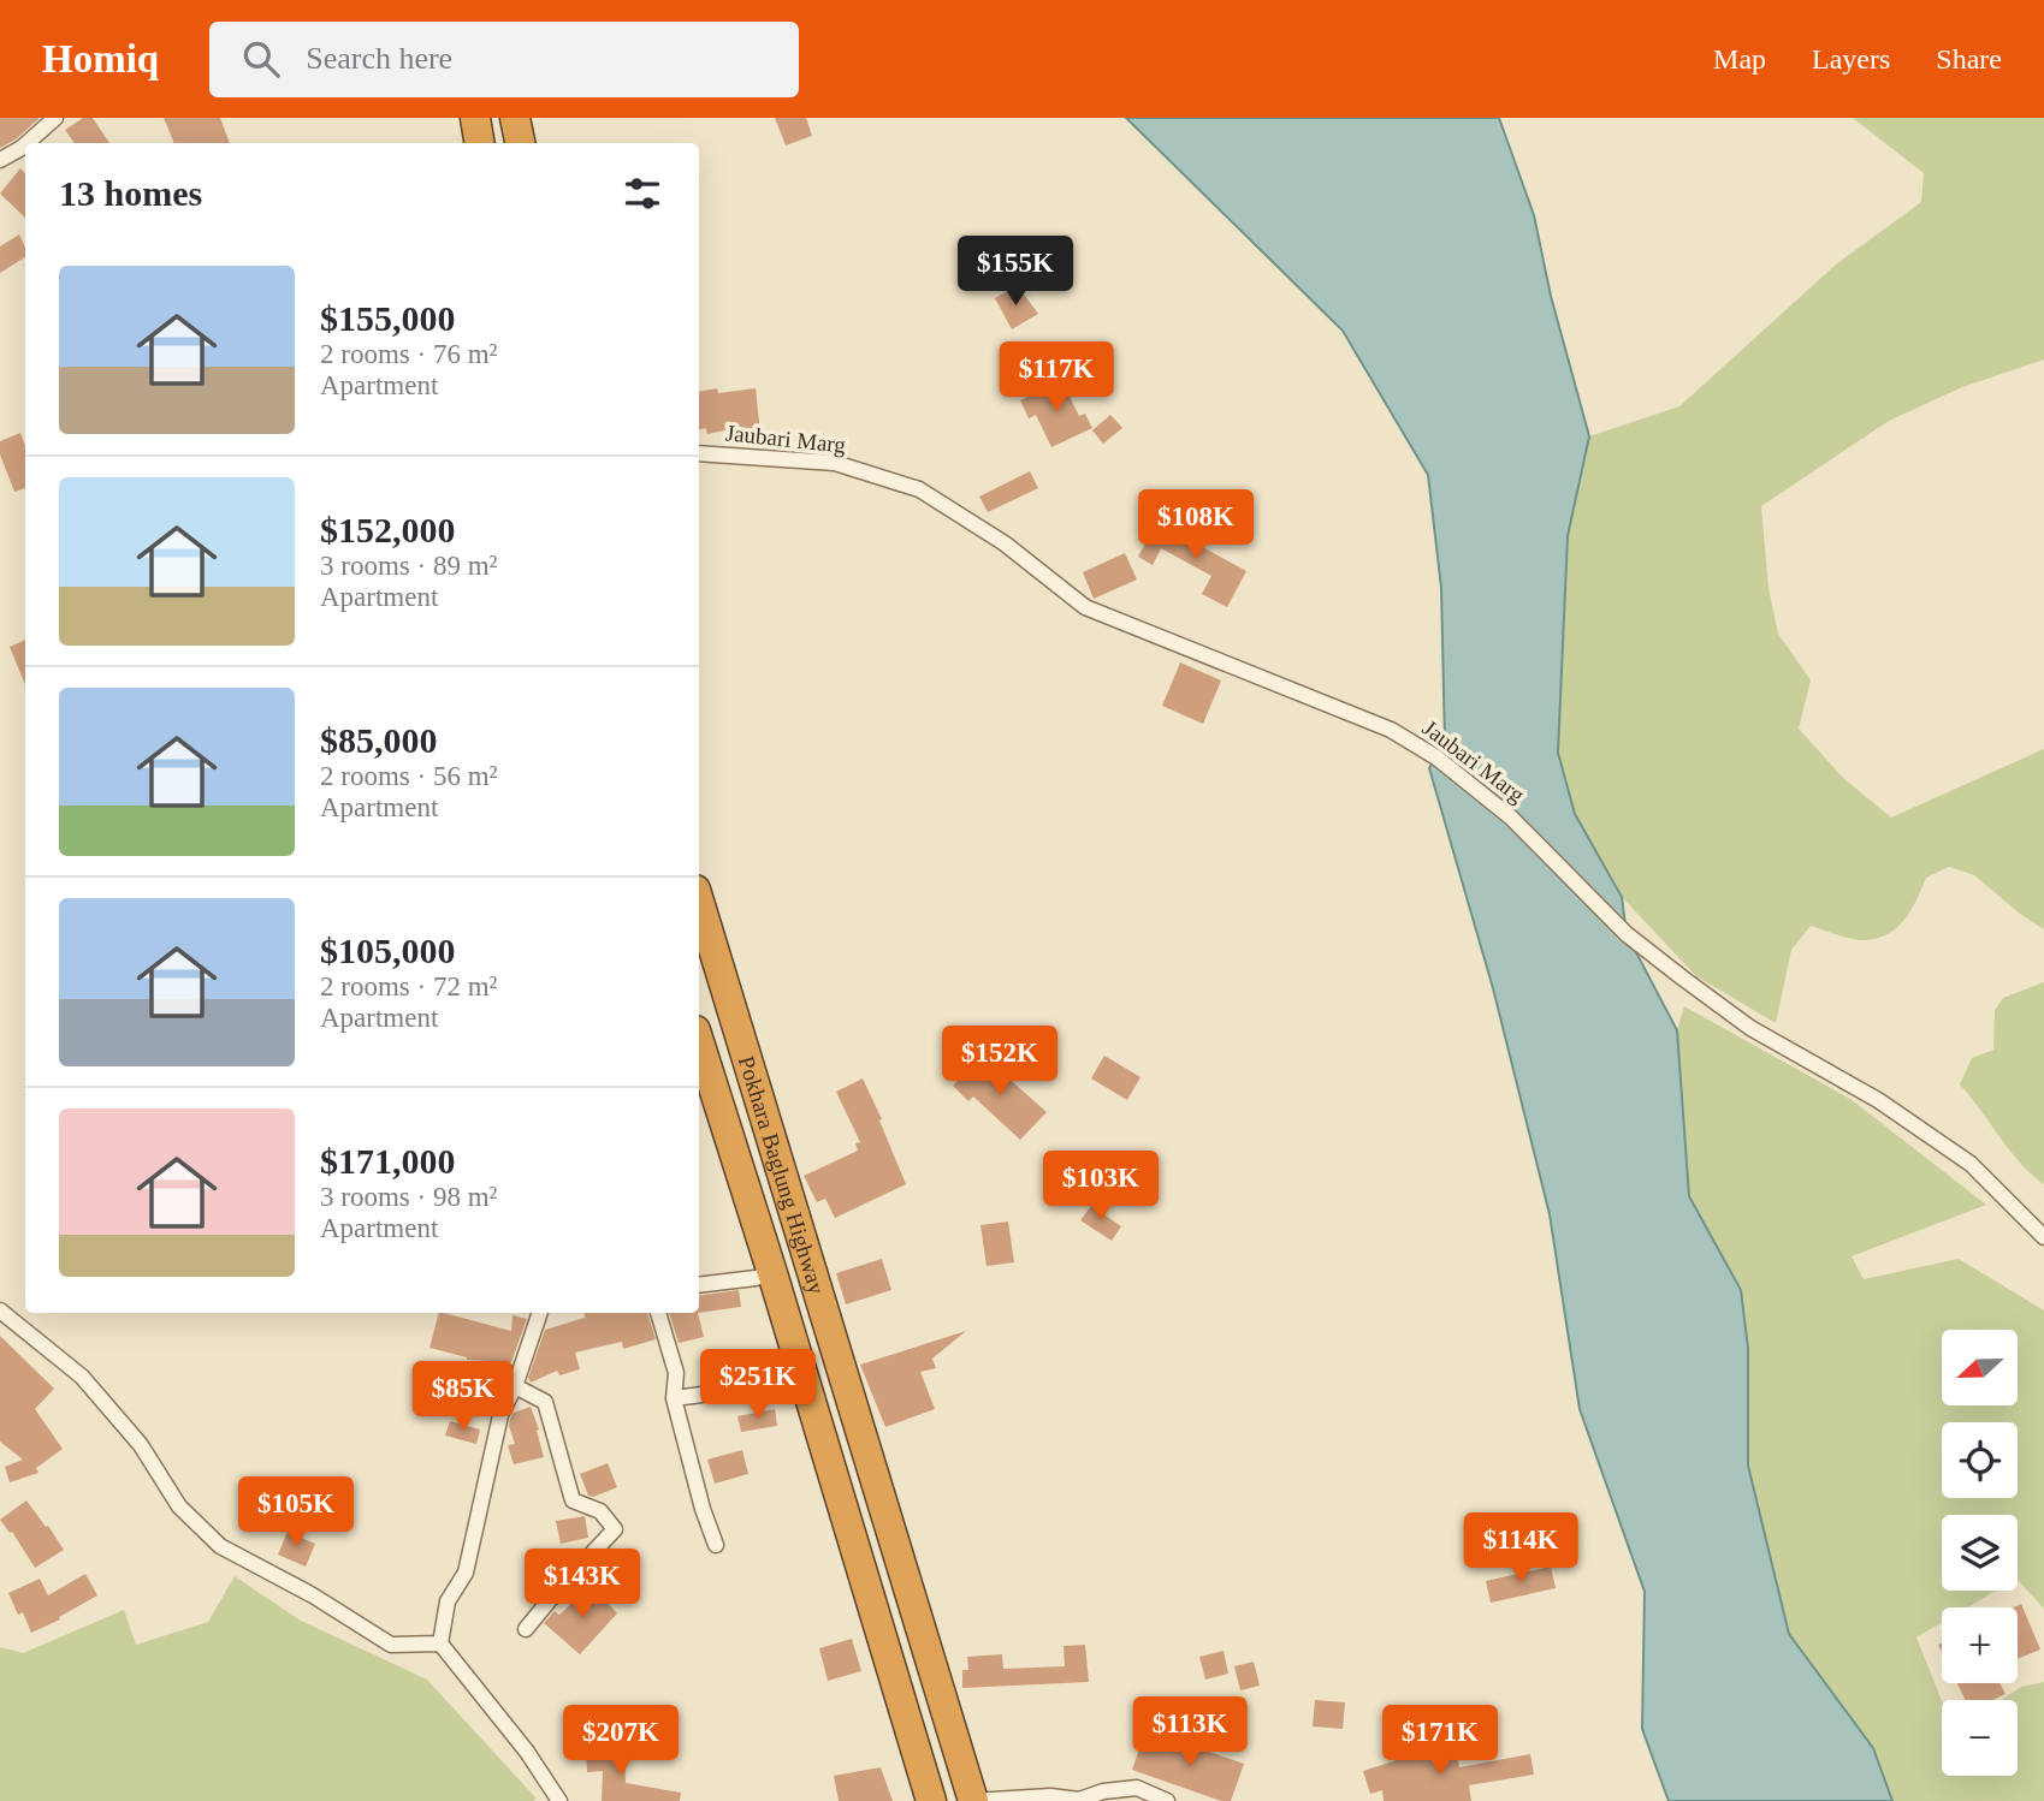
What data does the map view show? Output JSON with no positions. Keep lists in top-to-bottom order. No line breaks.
{"streets":{"highway":["Pokhara Baglung Highway"],"street":["Jaubari Marg"]},"north":"left","page":{"header":"Homiq","search":"Search here","nav":["Map","Layers","Share"],"heading":"13 homes","price":["$155K","$117K","$108K","$152K","$103K","$251K","$85K","$105K","$114K","$143K","$113K","$207K","$171K"],"list":[{"name":"$155,000","note":"2 rooms · 76 m² · Apartment"},{"name":"$152,000","note":"3 rooms · 89 m² · Apartment"},{"name":"$85,000","note":"2 rooms · 56 m² · Apartment"},{"name":"$105,000","note":"2 rooms · 72 m² · Apartment"},{"name":"$171,000","note":"3 rooms · 98 m² · Apartment"}],"map_buttons":["+","−"]}}
